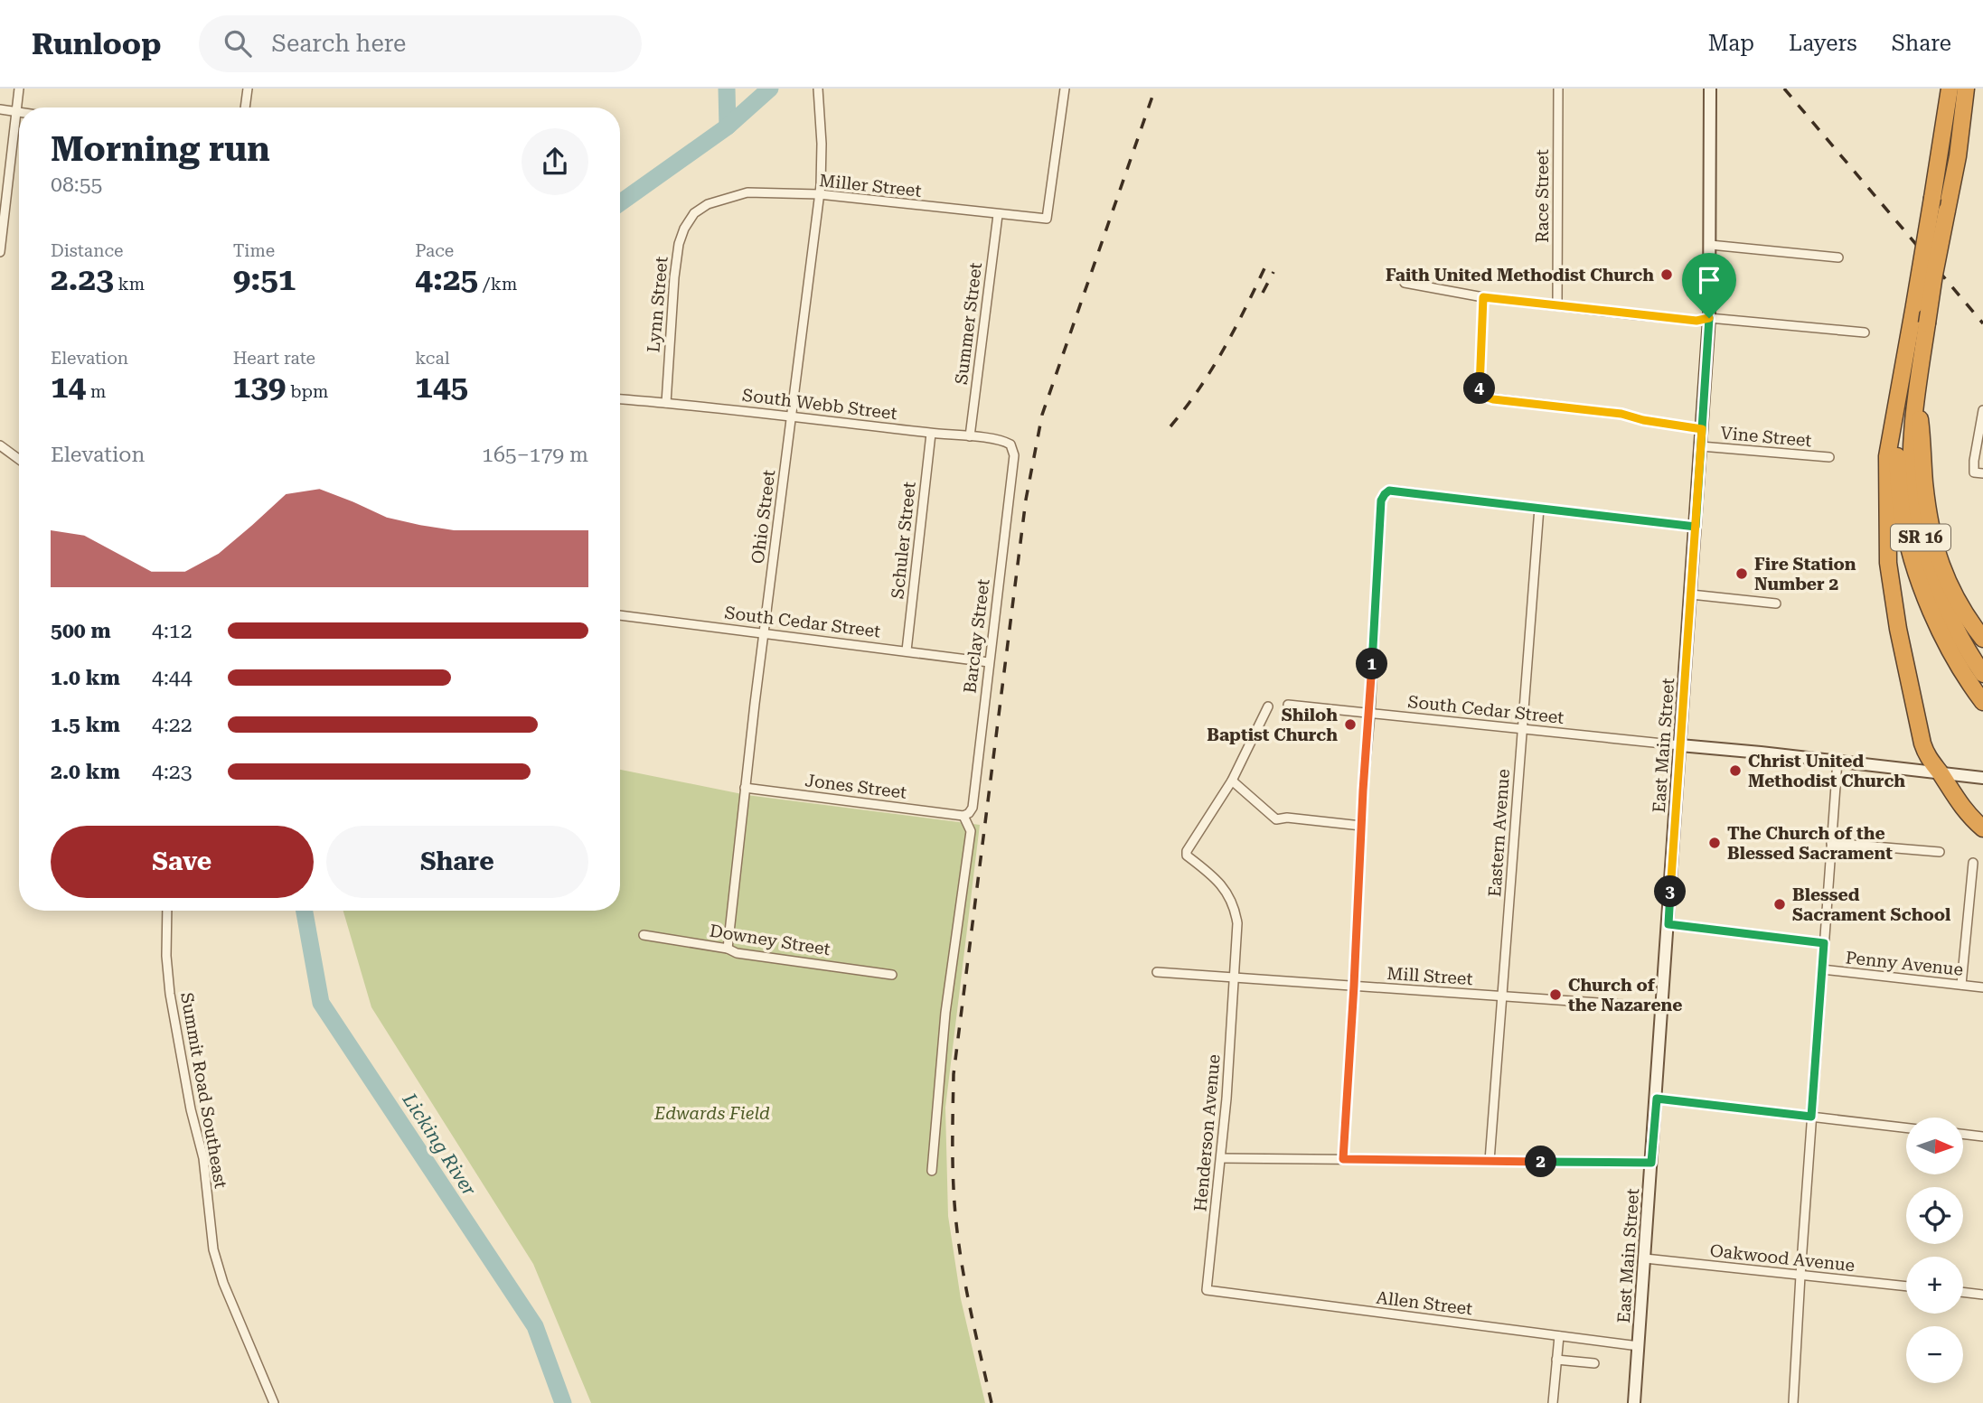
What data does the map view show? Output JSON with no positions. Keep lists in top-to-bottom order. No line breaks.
{"streets":{"highway":["SR 16"],"main road":["East Main Street"],"street":["Miller Street","Race Street","Lynn Street","Summer Street","South Webb Street","Vine Street","Ohio Street","Schuler Street","South Cedar Street","Barclay Street","Jones Street","Eastern Avenue","Downey Street","Penny Avenue","Mill Street","Summit Road Southeast","Henderson Avenue","Oakwood Avenue","Allen Street"]},"crossings":[["Miller Street","Lynn Street"],["Miller Street","Summer Street"],["Miller Street","Ohio Street"],["Lynn Street","South Webb Street"],["Summer Street","South Webb Street"],["South Webb Street","Ohio Street"],["South Webb Street","Schuler Street"],["South Webb Street","Barclay Street"],["Vine Street","East Main Street"],["Ohio Street","South Cedar Street"],["Ohio Street","Jones Street"],["Ohio Street","Downey Street"],["Schuler Street","South Cedar Street"],["South Cedar Street","Barclay Street"],["South Cedar Street","East Main Street"],["South Cedar Street","Eastern Avenue"],["Barclay Street","Jones Street"],["East Main Street","Penny Avenue"],["East Main Street","Mill Street"],["East Main Street","Oakwood Avenue"],["East Main Street","Allen Street"],["Eastern Avenue","Mill Street"],["Mill Street","Henderson Avenue"],["Henderson Avenue","Allen Street"]],"water":["Licking River"],"parks":["Edwards Field"],"places":["Faith United Methodist Church","Fire Station Number 2","Shiloh Baptist Church","Christ United Methodist Church","The Church of the Blessed Sacrament","Blessed Sacrament School","Church of the Nazarene"],"north":"right","page":{"header":"Runloop","search":"Search here","nav":["Map","Layers","Share"],"heading":["Morning run","08:55"],"stats":[["Distance","2.23 km"],["Time","9:51"],["Pace","4:25 /km"],["Elevation","14 m"],["Heart rate","139 bpm"],["kcal","145"]],"pins":["4","1","3","2"],"chart":["Elevation","165–179 m"],"list":[{"name":"500 m","note":"4:12"},{"name":"1.0 km","note":"4:44"},{"name":"1.5 km","note":"4:22"},{"name":"2.0 km","note":"4:23"}],"buttons":["Save","Share"],"map_buttons":["+","−"]}}
